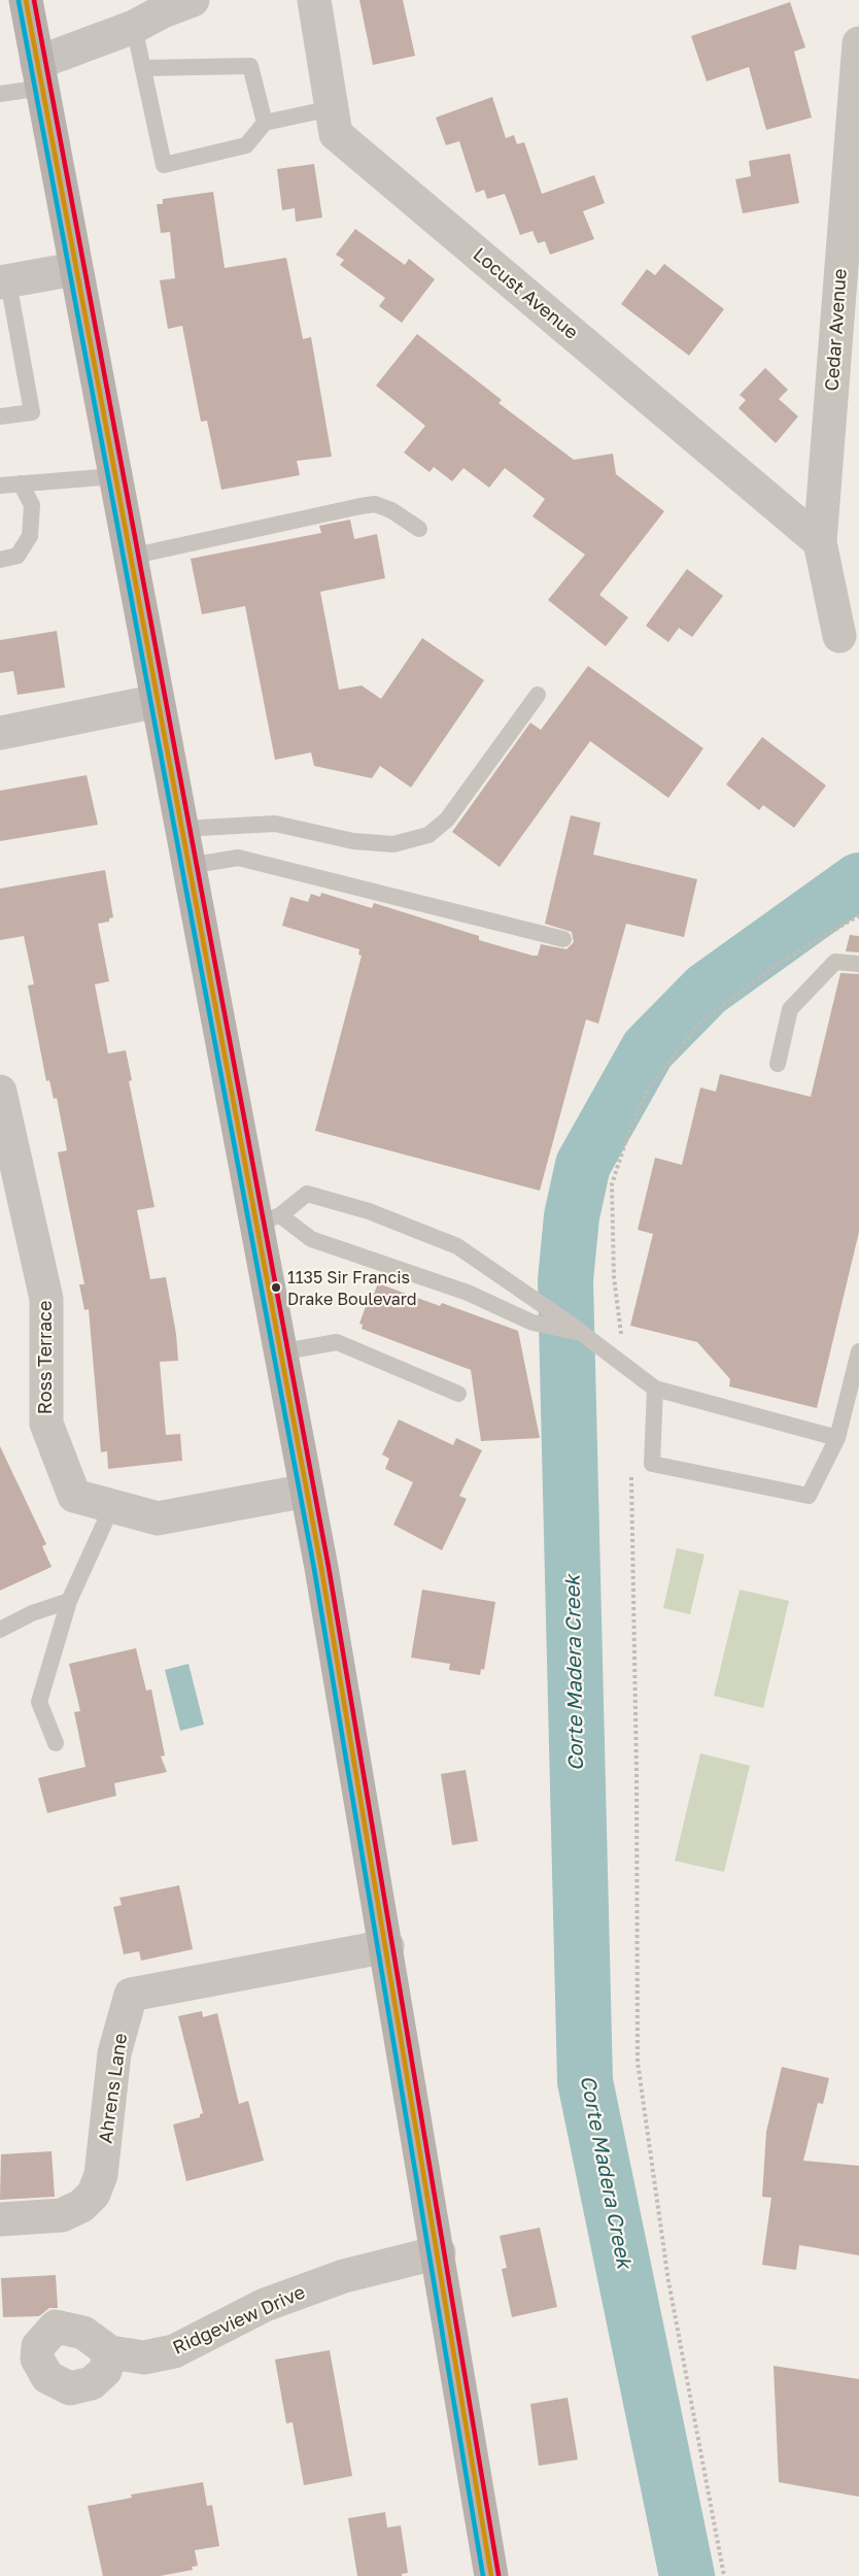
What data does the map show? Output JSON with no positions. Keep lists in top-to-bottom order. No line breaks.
{"streets":{"street":["Locust Avenue","Cedar Avenue","Ross Terrace","Ahrens Lane","Ridgeview Drive"]},"crossings":[["Locust Avenue","Cedar Avenue"]],"water":["Corte Madera Creek"],"places":["1135 Sir Francis Drake Boulevard"]}
